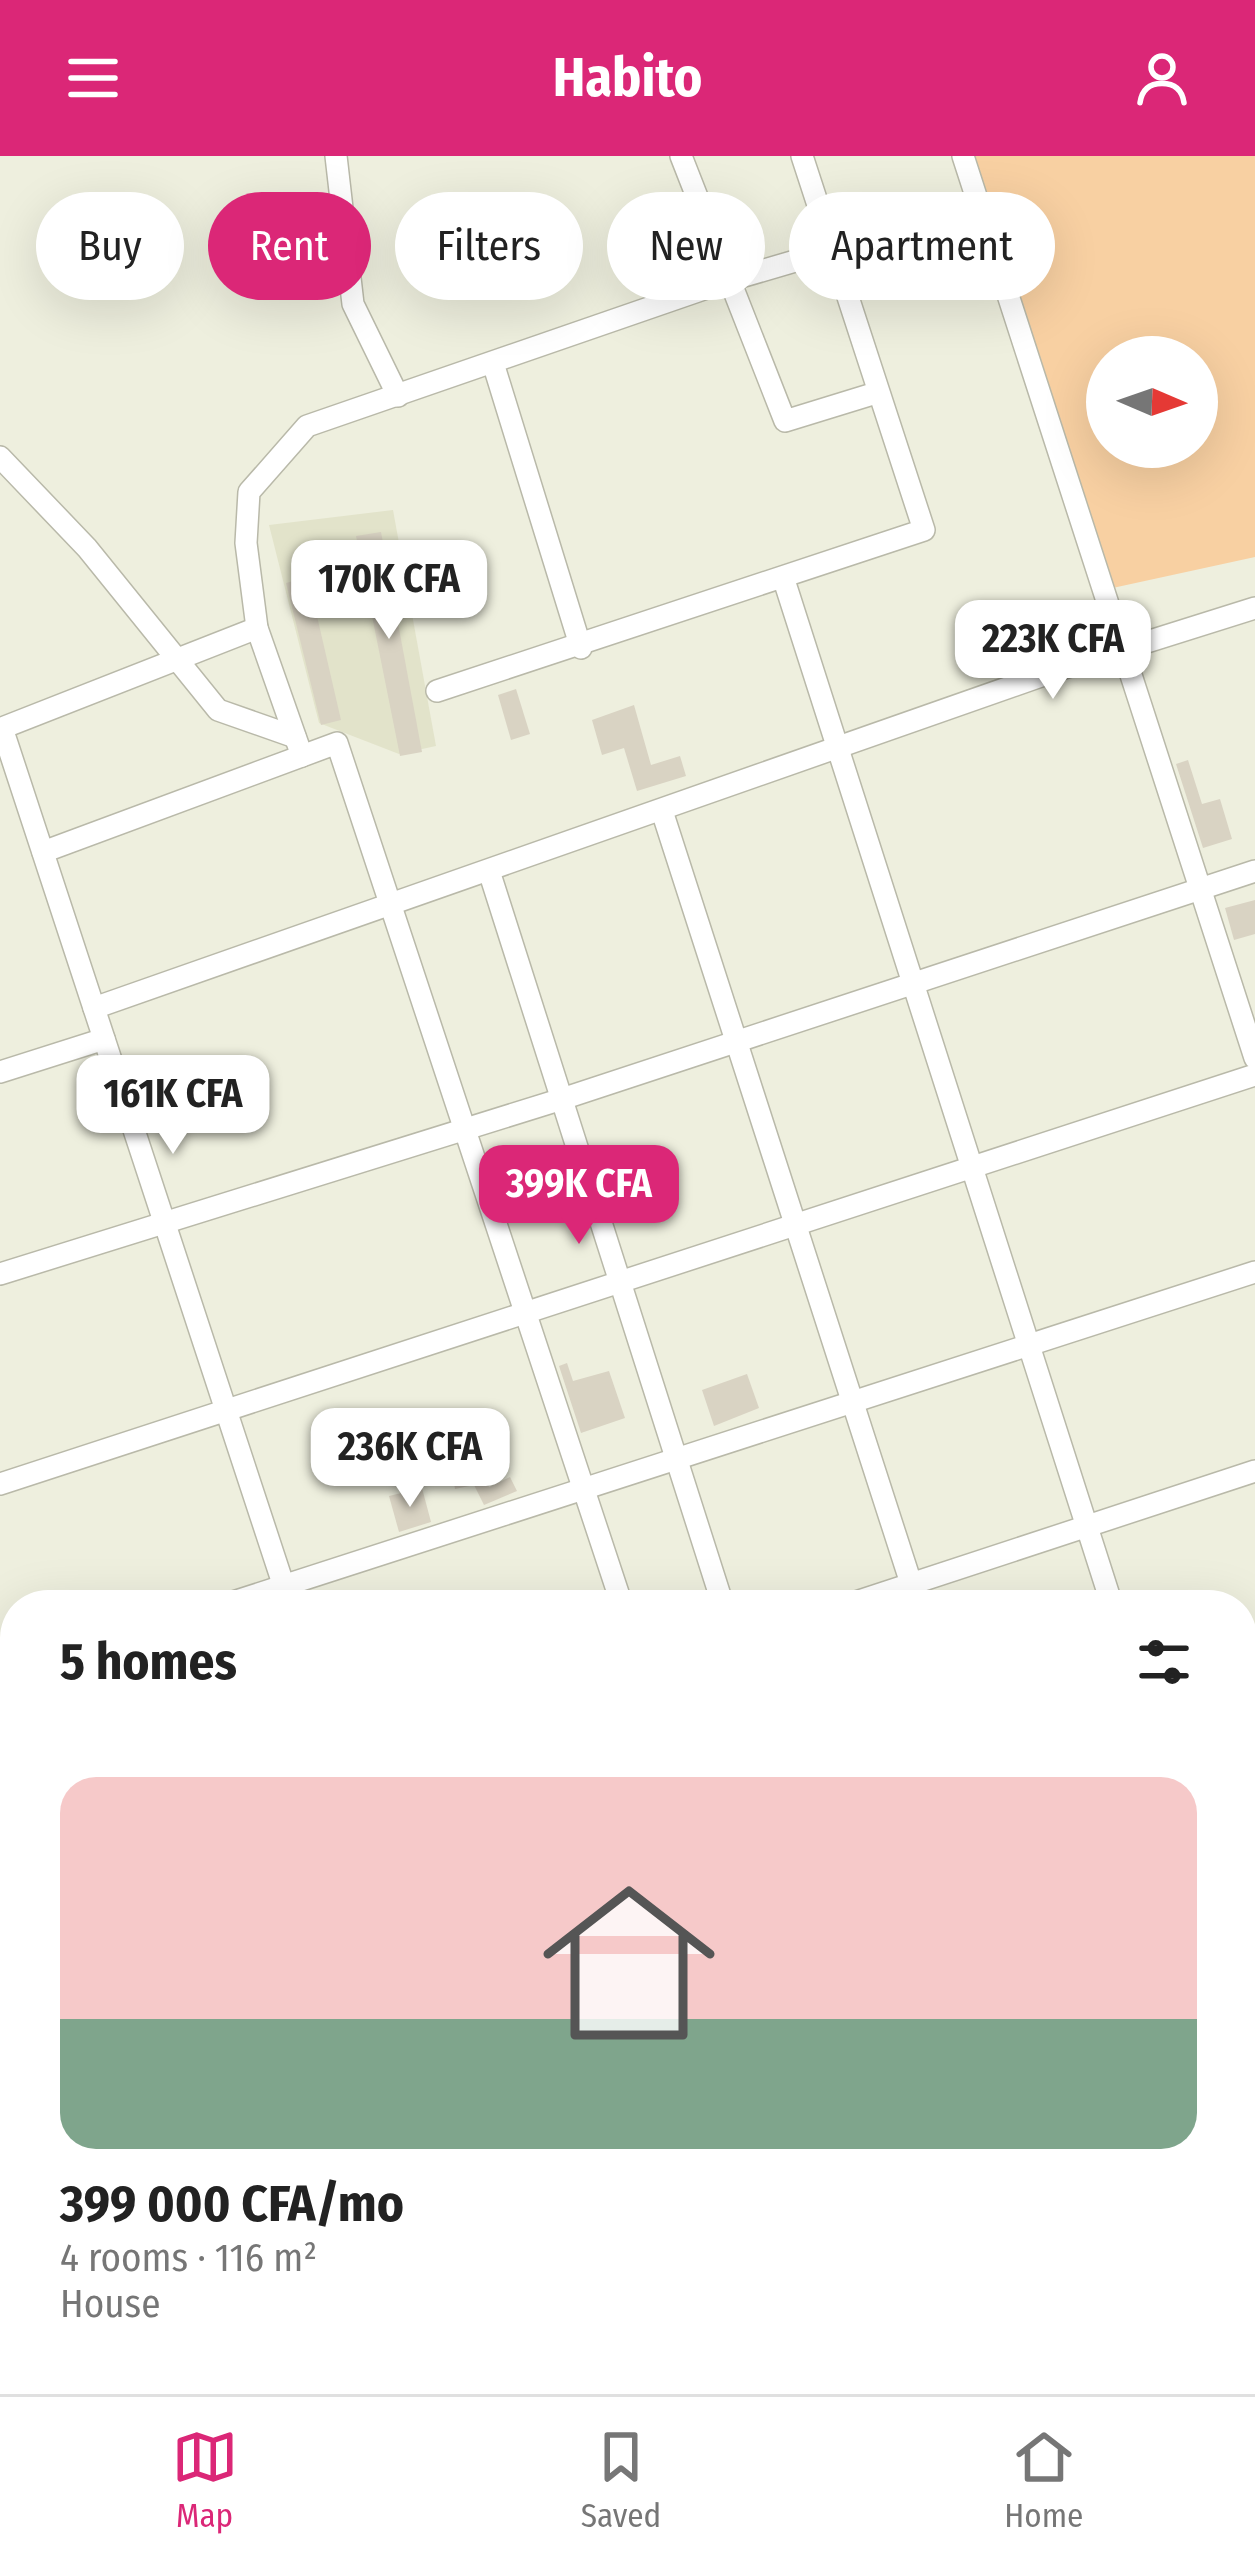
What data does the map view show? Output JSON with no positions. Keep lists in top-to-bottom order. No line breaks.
{"north":"right","page":{"header":"Habito","chip":["Buy","Rent","Filters","New","Apartment"],"price":["170K CFA","223K CFA","161K CFA","399K CFA","236K CFA"],"heading":"5 homes","list":[{"name":"399 000 CFA/mo","note":"4 rooms · 116 m² · House"}],"tabs":["Map","Saved","Home"]}}
